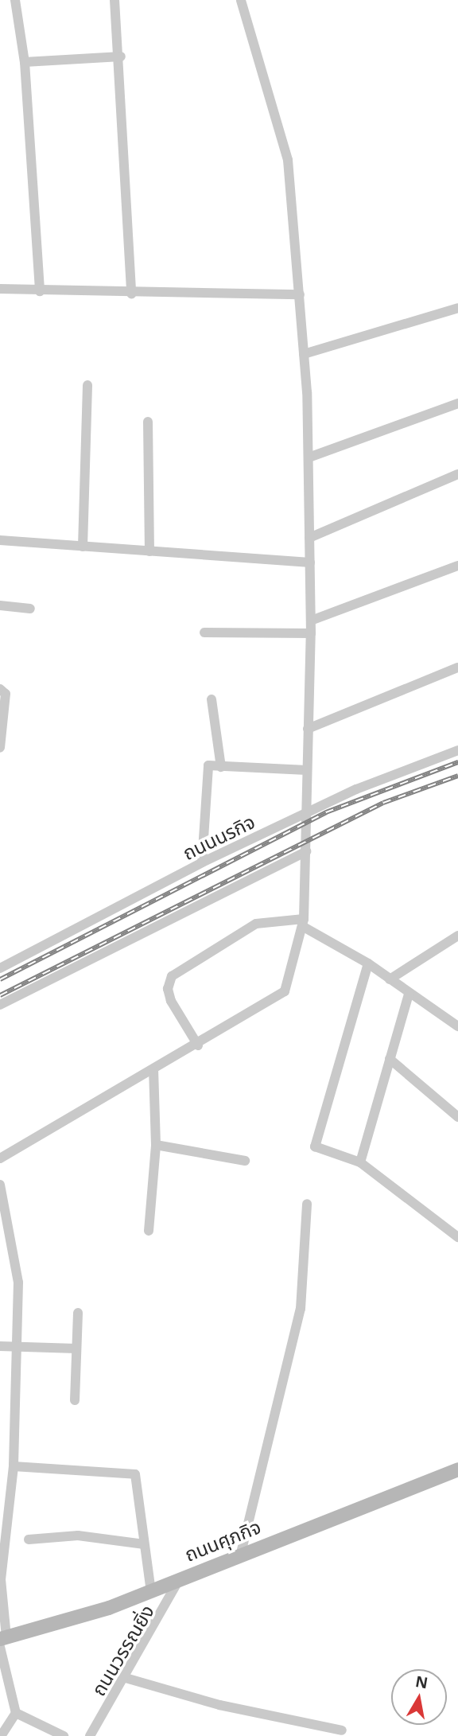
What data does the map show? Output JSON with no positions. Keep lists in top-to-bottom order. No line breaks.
{"streets":{"main road":["ถนนศุภกิจ"],"street":["ถนนนรกิจ","ถนนวรรณยิ่ง"]},"crossings":[["ถนนศุภกิจ","ถนนวรรณยิ่ง"]],"north":"top"}
